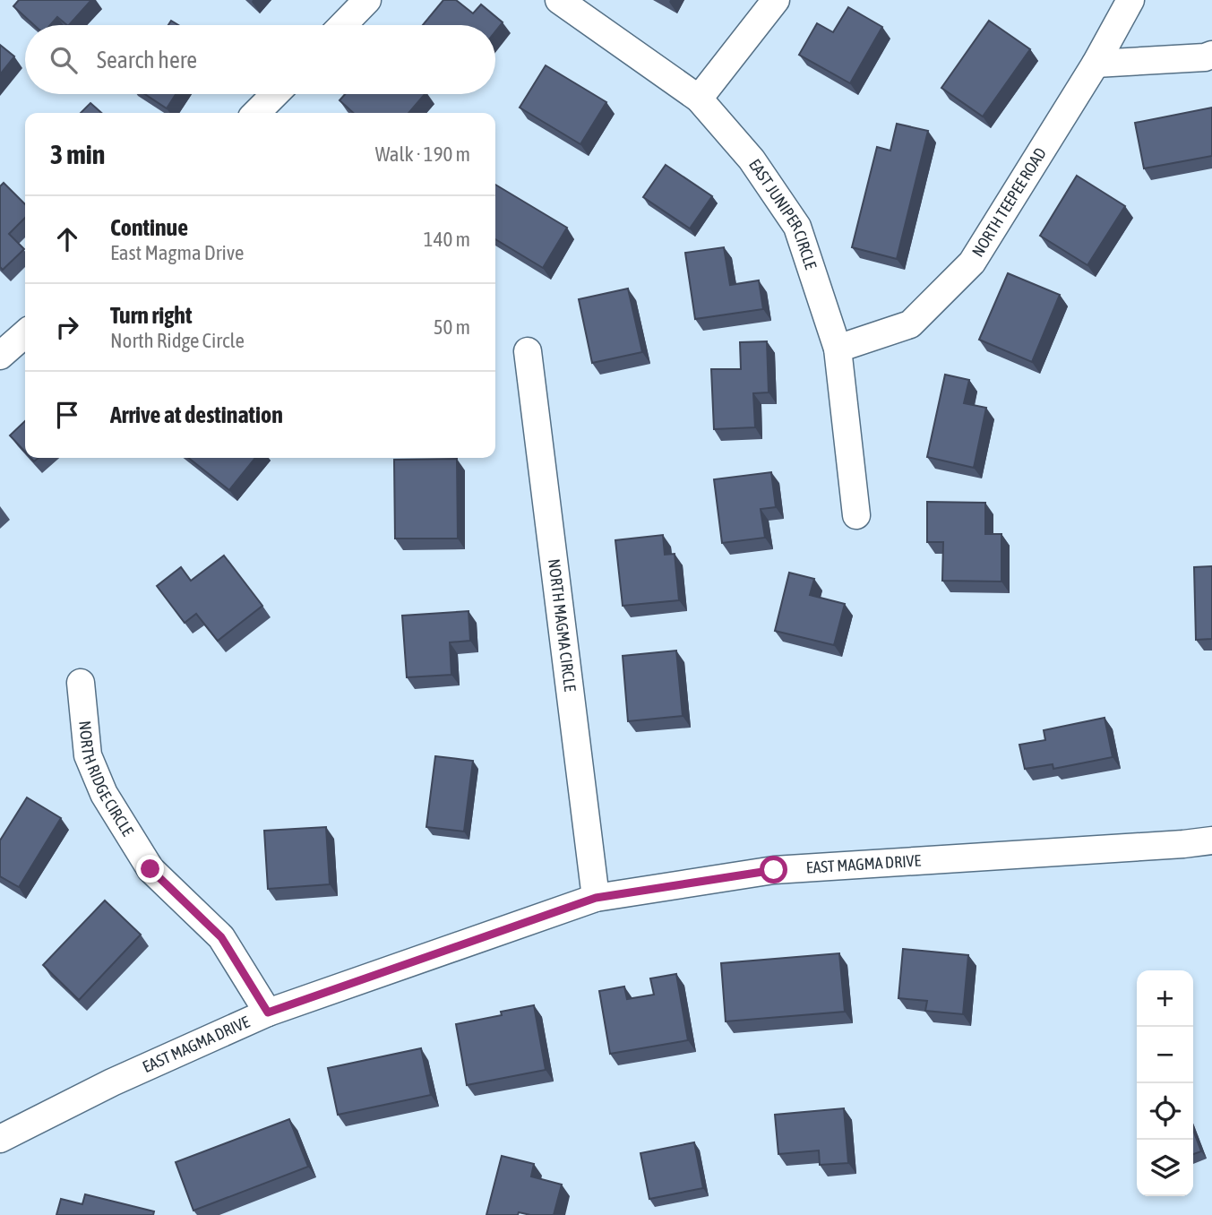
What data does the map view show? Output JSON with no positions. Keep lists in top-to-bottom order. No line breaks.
{"streets":{"street":["NORTH TEEPEE ROAD","EAST JUNIPER CIRCLE","NORTH MAGMA CIRCLE","NORTH RIDGE CIRCLE","EAST MAGMA DRIVE"]},"crossings":[["NORTH TEEPEE ROAD","EAST JUNIPER CIRCLE"],["NORTH MAGMA CIRCLE","EAST MAGMA DRIVE"],["NORTH RIDGE CIRCLE","EAST MAGMA DRIVE"]],"page":{"search":"Search here","heading":["3 min","Walk · 190 m"],"list":[["Continue","East Magma Drive","140 m"],["Turn right","North Ridge Circle","50 m"],"Arrive at destination"],"map_buttons":["+","−"]}}
